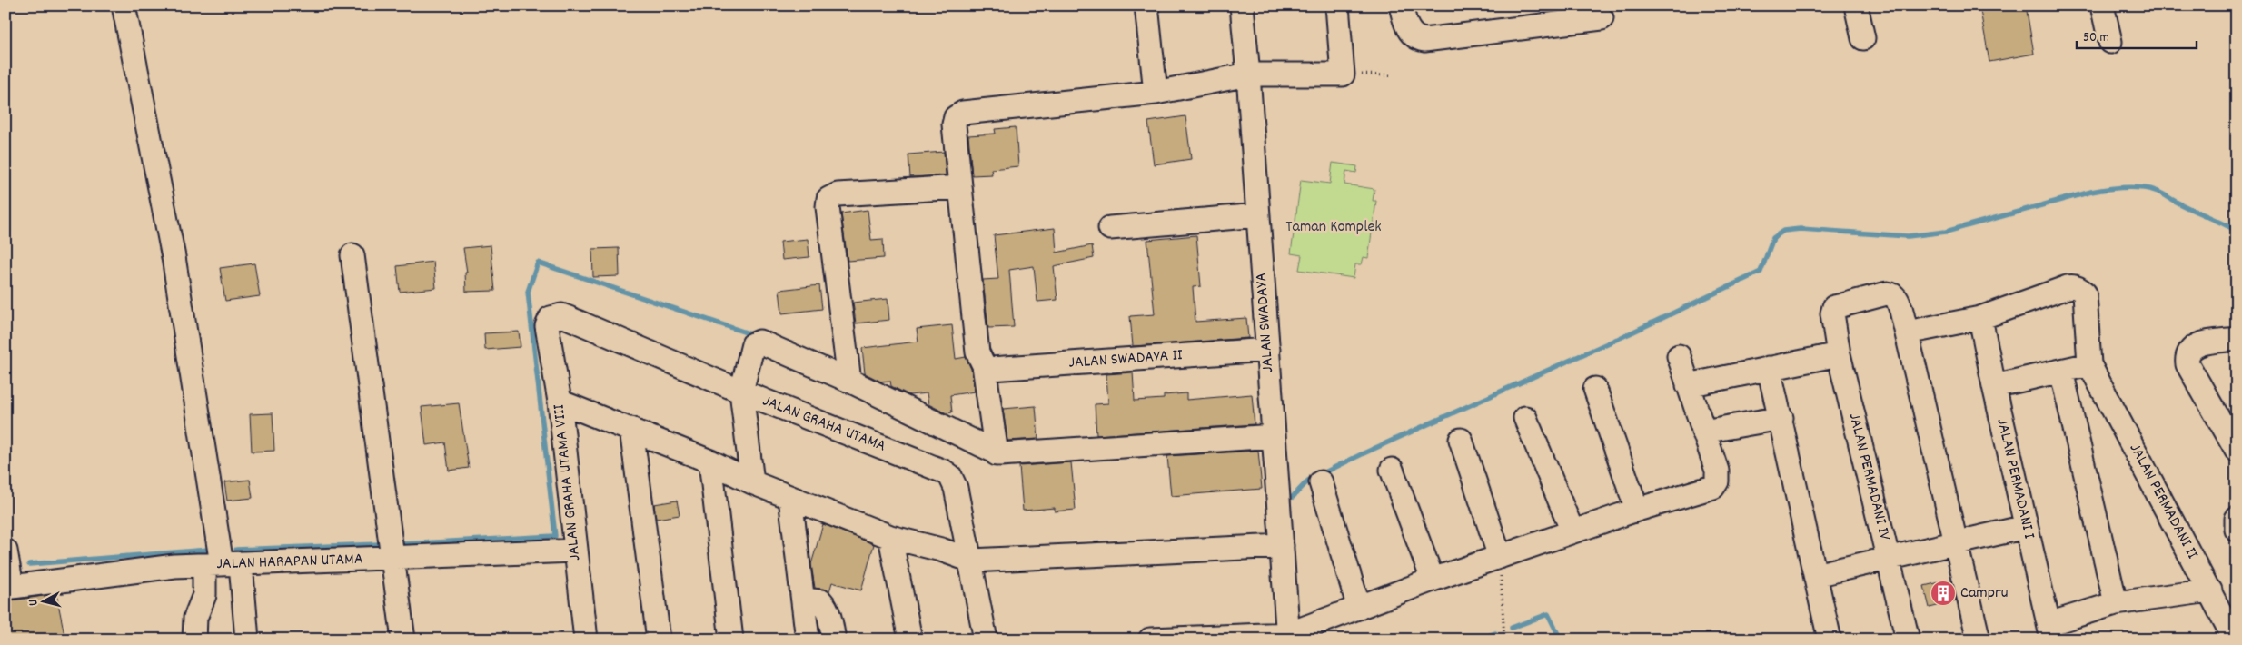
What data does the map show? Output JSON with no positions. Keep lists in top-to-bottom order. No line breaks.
{"streets":{"street":["JALAN SWADAYA","JALAN SWADAYA II","JALAN GRAHA UTAMA","JALAN PERMADANI IV","JALAN PERMADANI I","JALAN GRAHA UTAMA VIII","JALAN PERMADANI II","JALAN HARAPAN UTAMA"]},"crossings":[["JALAN SWADAYA","JALAN SWADAYA II"],["JALAN GRAHA UTAMA","JALAN GRAHA UTAMA VIII"],["JALAN GRAHA UTAMA VIII","JALAN HARAPAN UTAMA"]],"parks":["Taman Komplek"],"places":{"building":["Campru"]},"scale_bar":"50 m","north":"left"}
